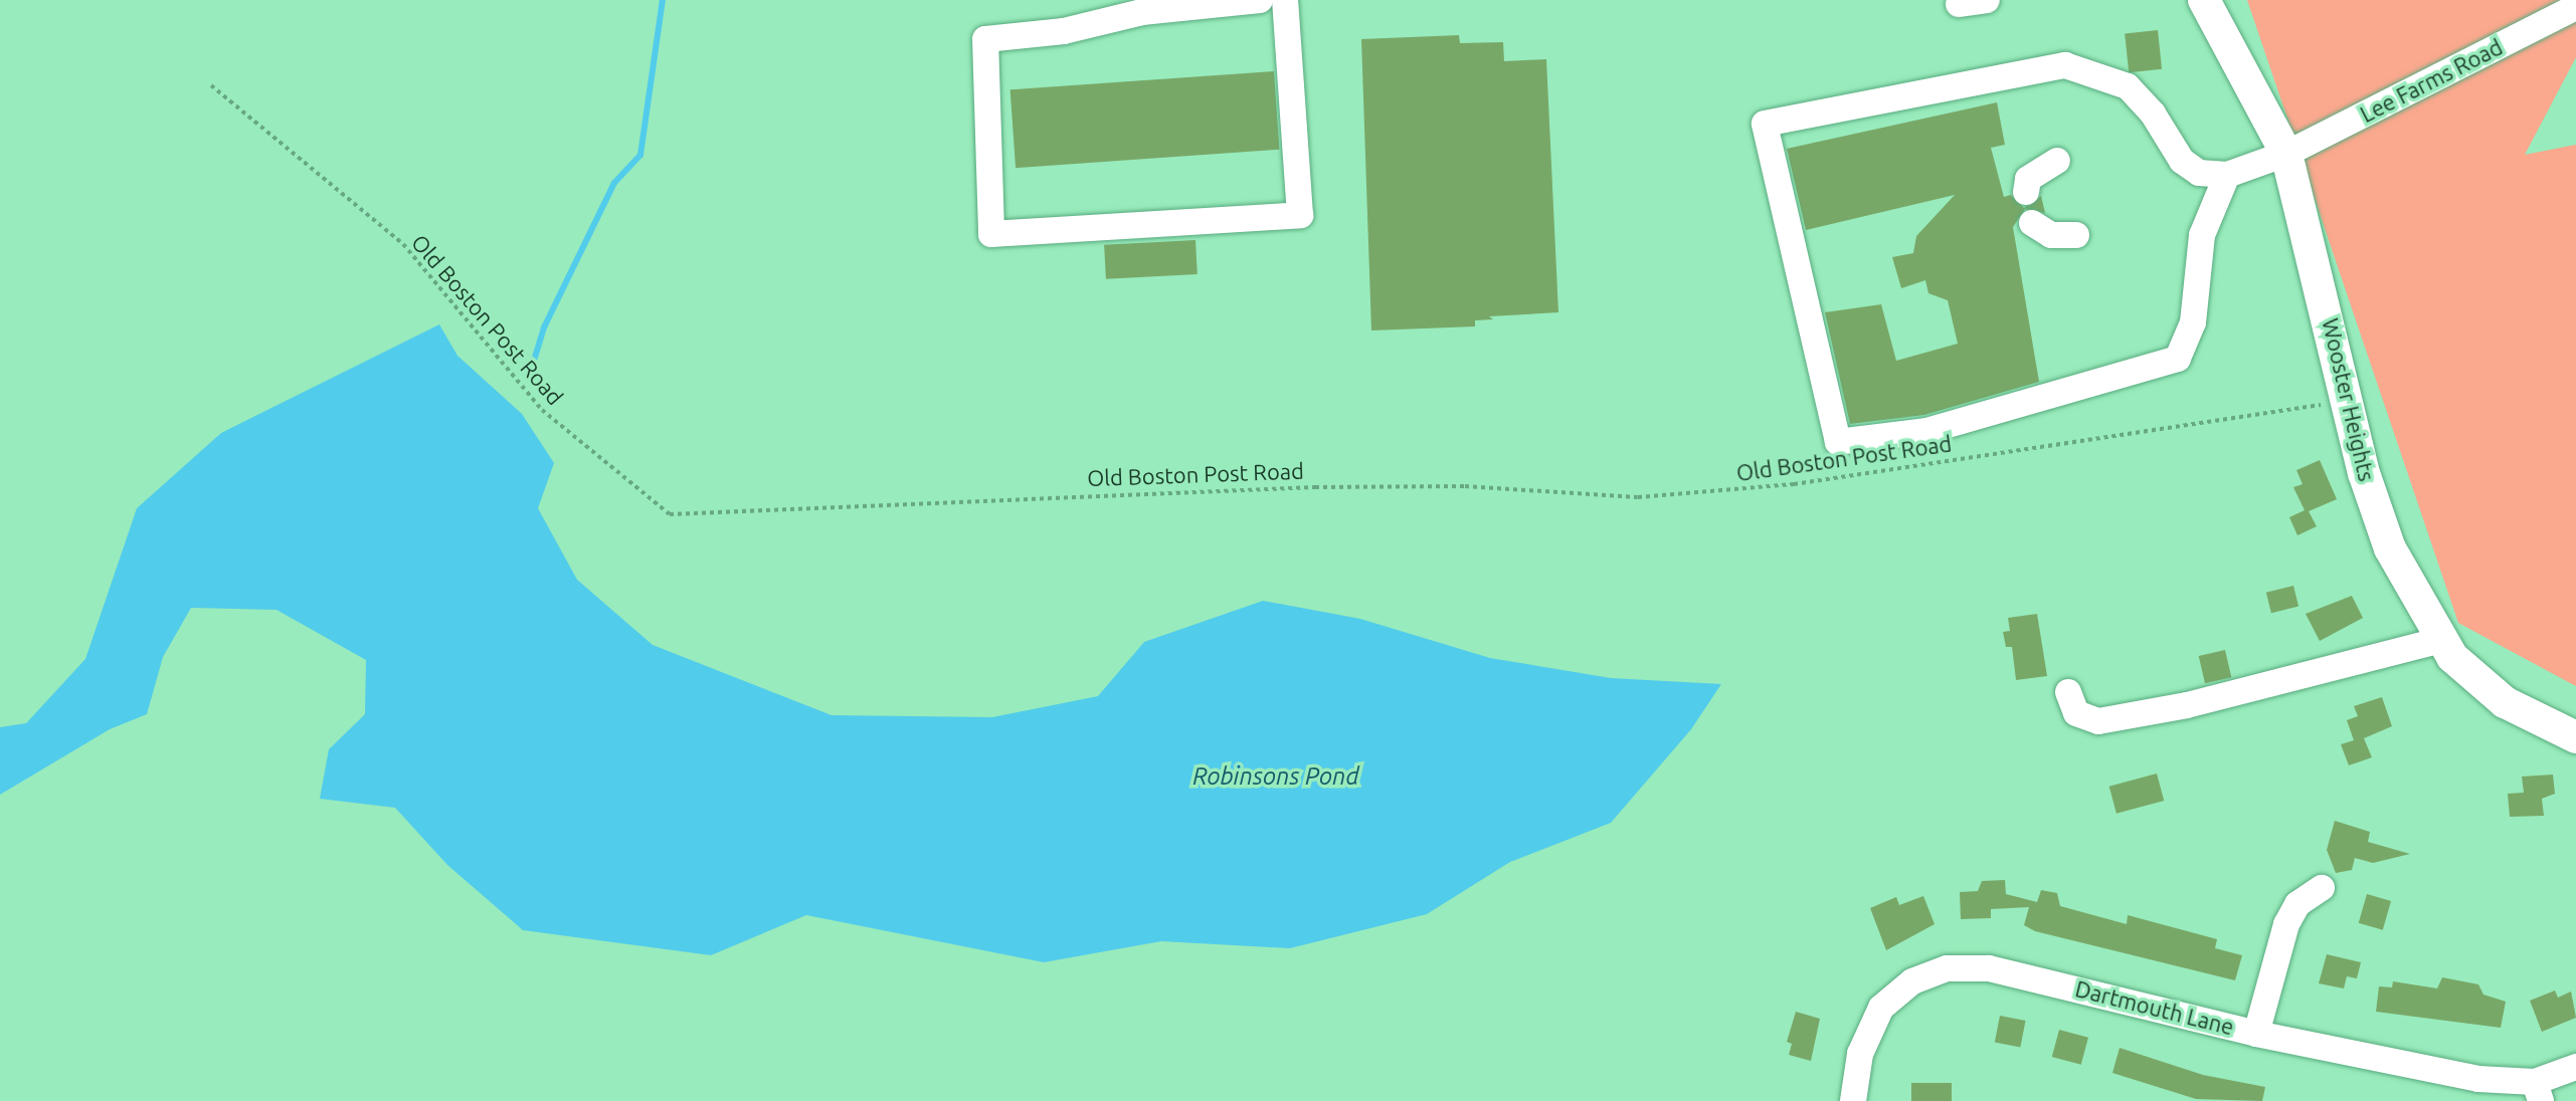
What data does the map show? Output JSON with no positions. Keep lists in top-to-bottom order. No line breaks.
{"streets":{"main road":["Wooster Heights"],"street":["Lee Farms Road","Dartmouth Lane"],"path":["Old Boston Post Road"]},"crossings":[["Lee Farms Road","Wooster Heights"],["Old Boston Post Road","Wooster Heights"]],"water":["Robinsons Pond"]}
